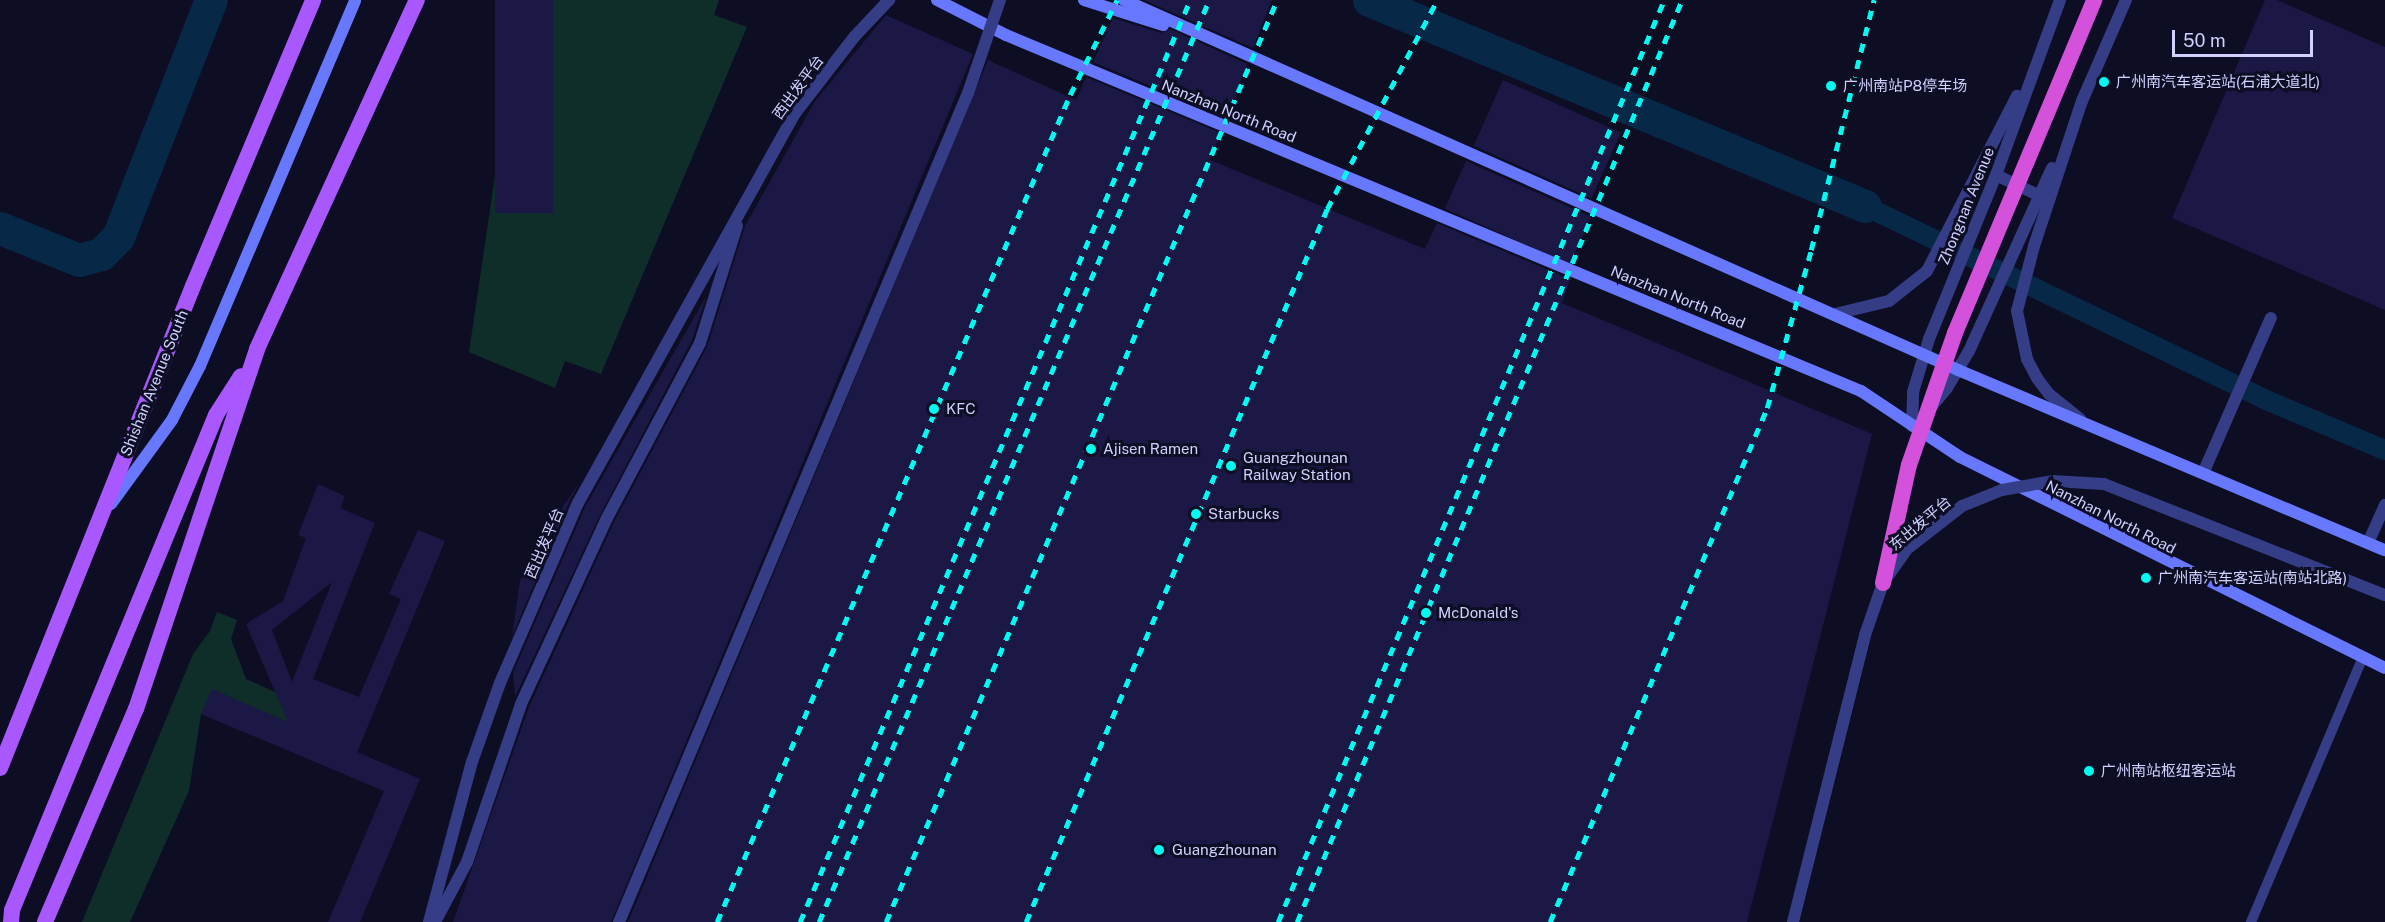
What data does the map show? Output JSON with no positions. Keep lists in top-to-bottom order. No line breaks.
{"streets":{"main road":["Nanzhan North Road","Shishan Avenue South"],"street":["西出发平台","Zhongnan Avenue","东出发平台"]},"crossings":[["Nanzhan North Road","Zhongnan Avenue"]],"places":["广州南汽车客运站(石浦大道北)","广州南站P8停车场","KFC","Ajisen Ramen","Guangzhounan Railway Station","Starbucks","广州南汽车客运站(南站北路)","McDonald's","广州南站枢纽客运站","Guangzhounan"],"scale_bar":"50 m"}
